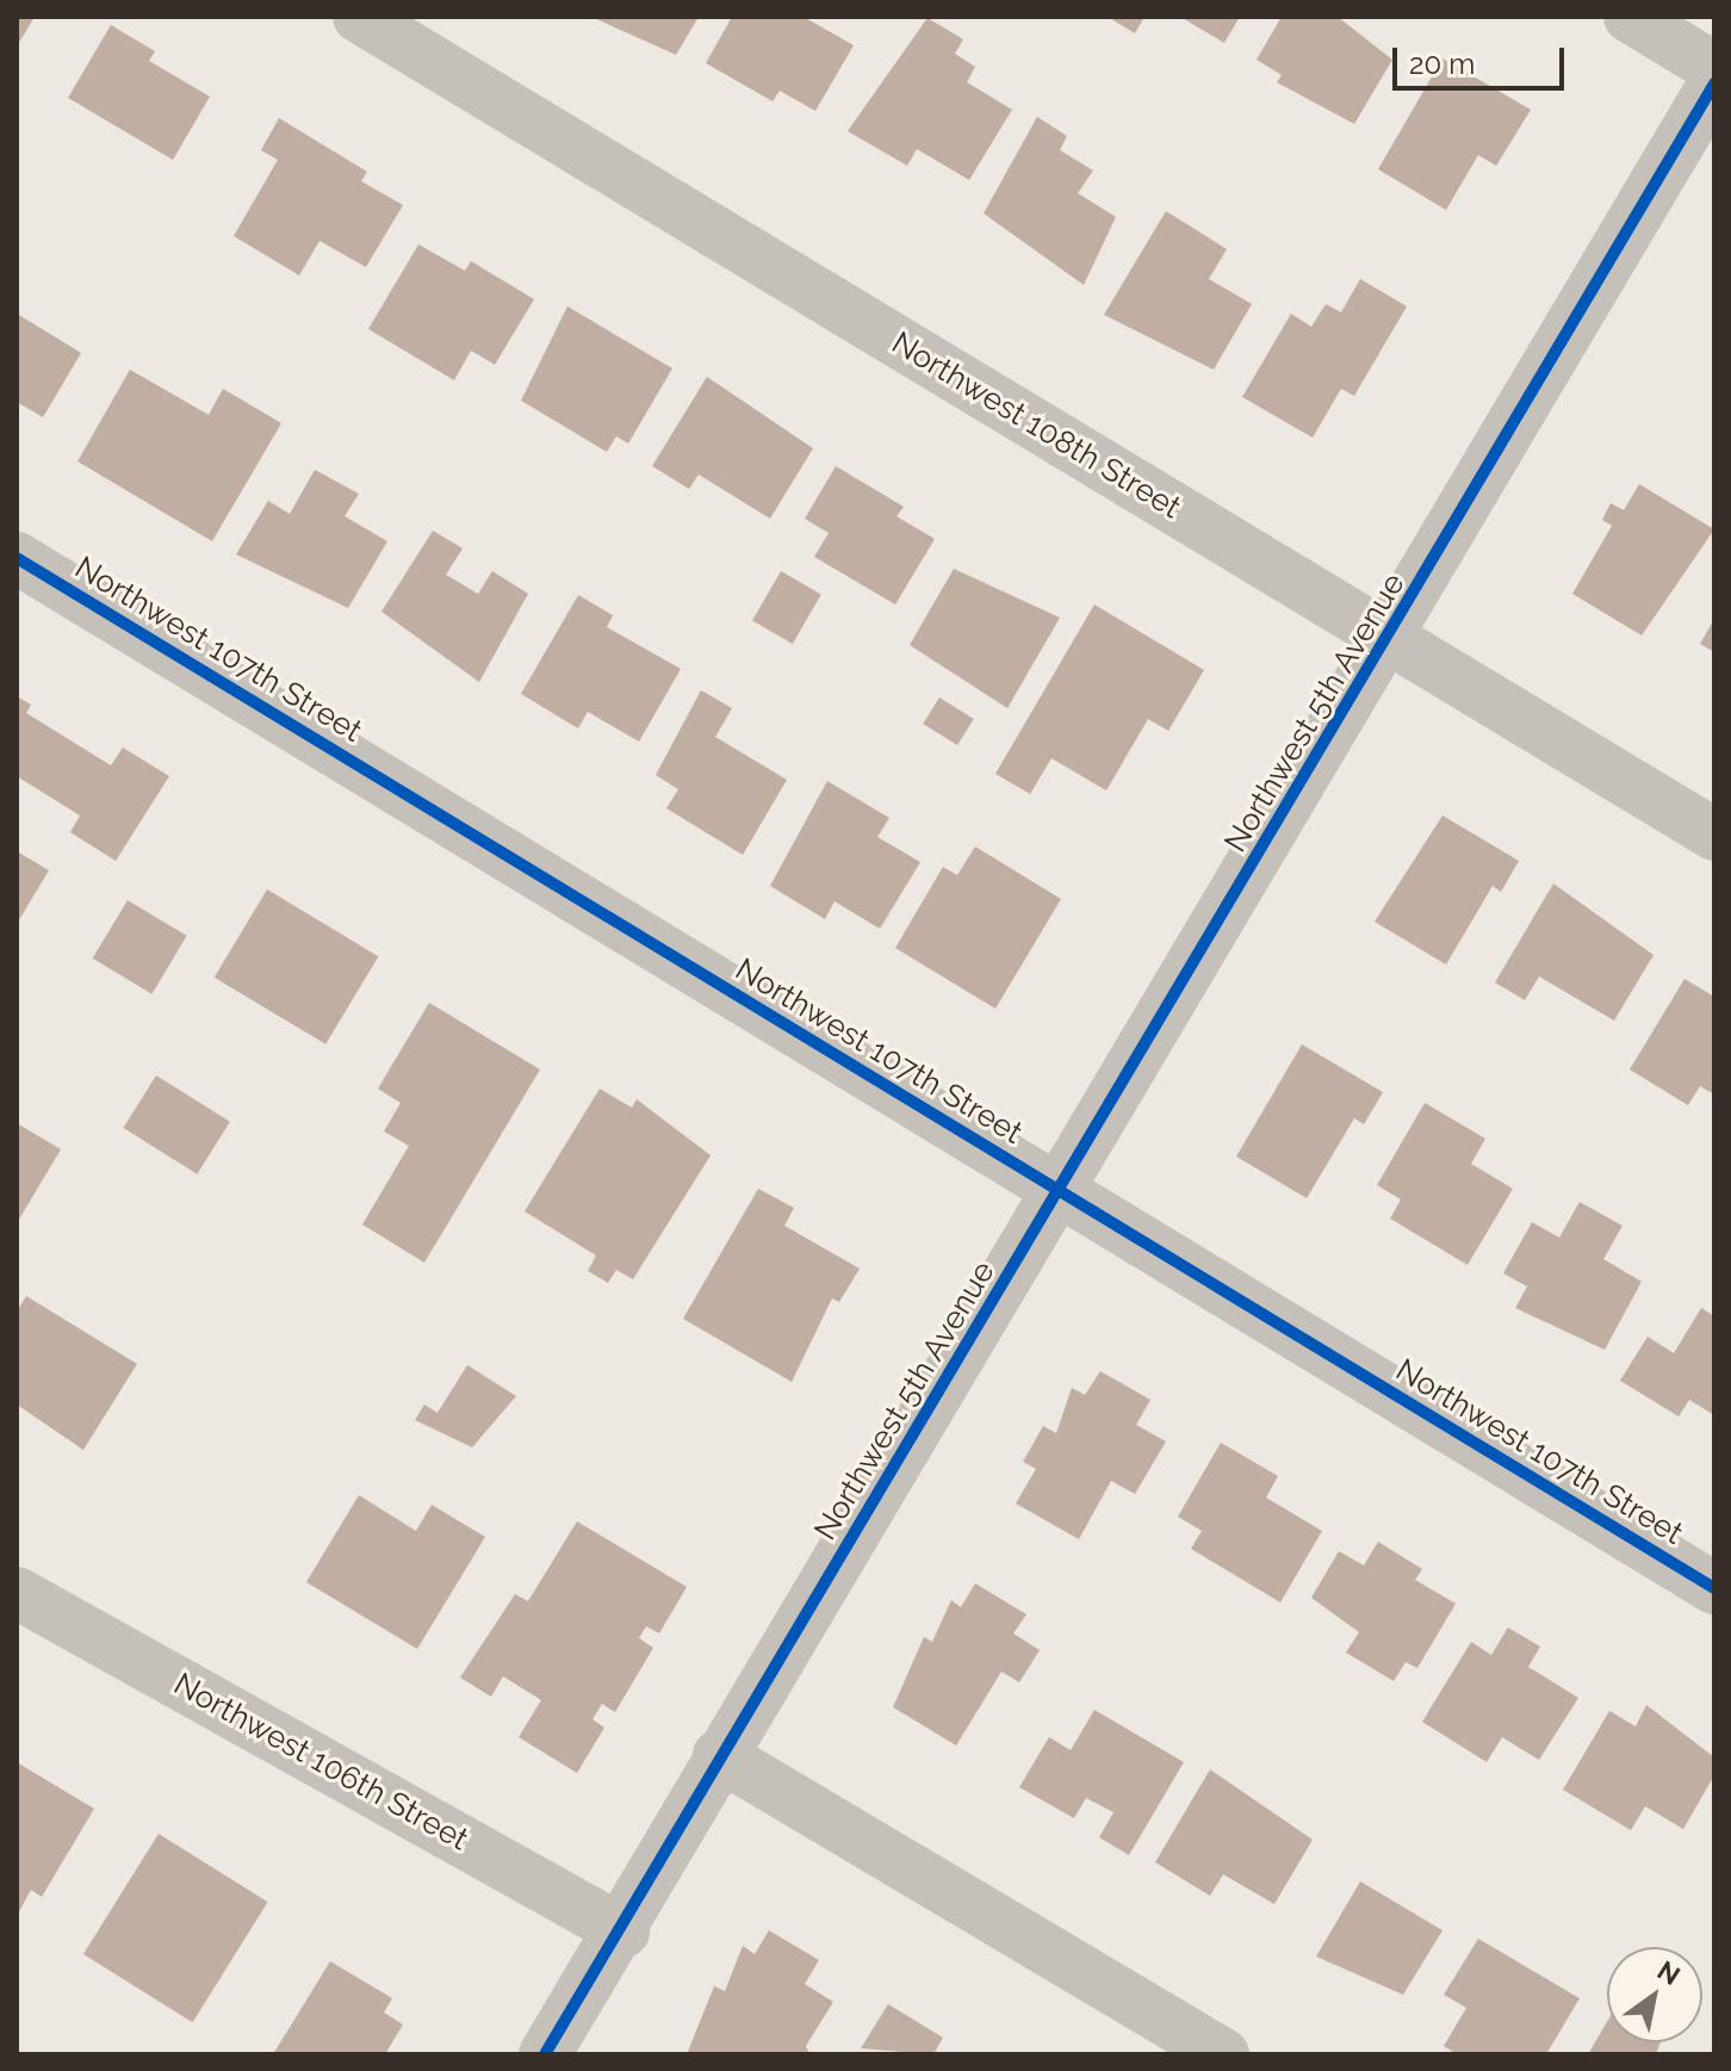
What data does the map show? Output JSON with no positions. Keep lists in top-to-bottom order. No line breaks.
{"streets":{"street":["Northwest 108th Street","Northwest 107th Street","Northwest 5th Avenue","Northwest 106th Street"]},"crossings":[["Northwest 108th Street","Northwest 5th Avenue"],["Northwest 107th Street","Northwest 5th Avenue"],["Northwest 5th Avenue","Northwest 106th Street"]],"scale_bar":"20 m","north":"top right"}
